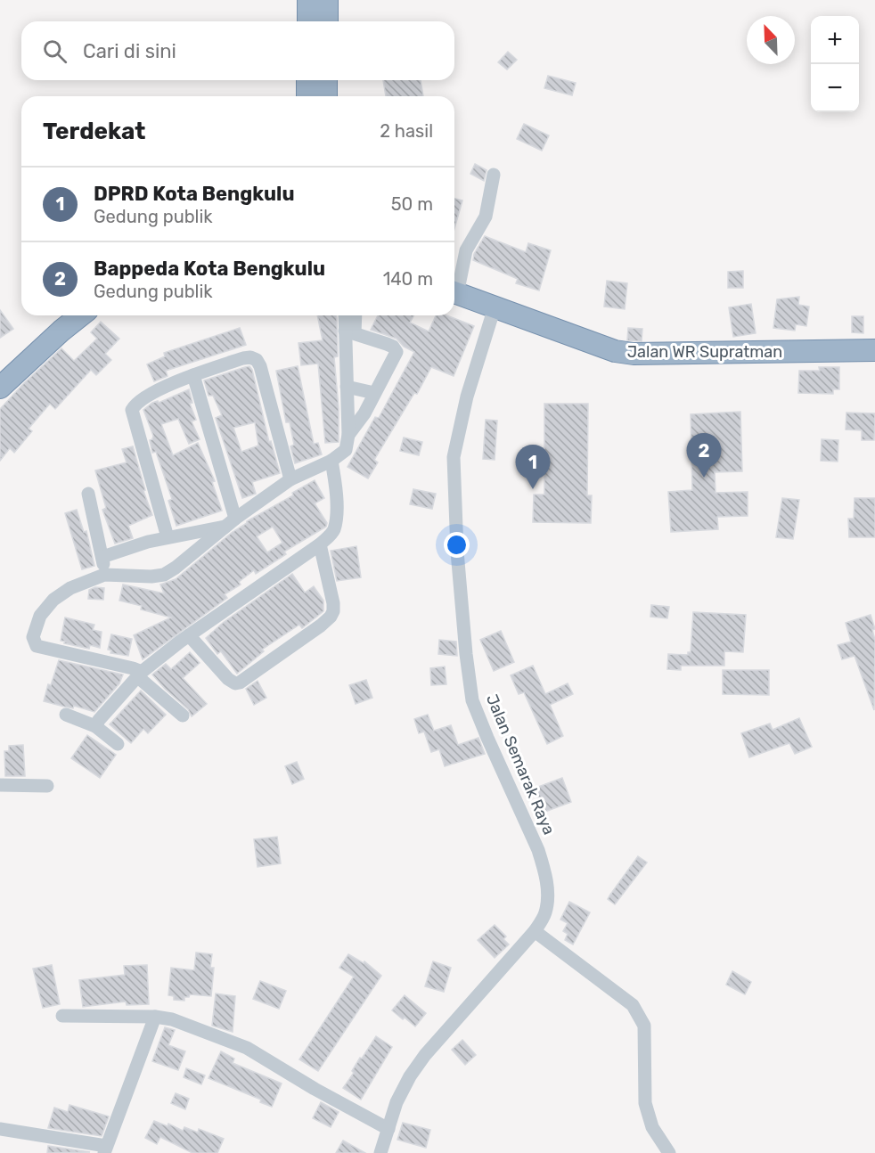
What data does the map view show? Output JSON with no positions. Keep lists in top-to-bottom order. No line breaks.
{"streets":{"highway":["Jalan WR Supratman"],"street":["Jalan Semarak Raya"]},"crossings":[["Jalan WR Supratman","Jalan Semarak Raya"]],"north":"top left","page":{"map_buttons":["+","−"],"search":"Cari di sini","heading":["Terdekat","2 hasil"],"list":[{"mark":"1","name":"DPRD Kota Bengkulu","note":"Gedung publik","value":"50 m"},{"mark":"2","name":"Bappeda Kota Bengkulu","note":"Gedung publik","value":"140 m"}],"pins":["2","1"]}}
